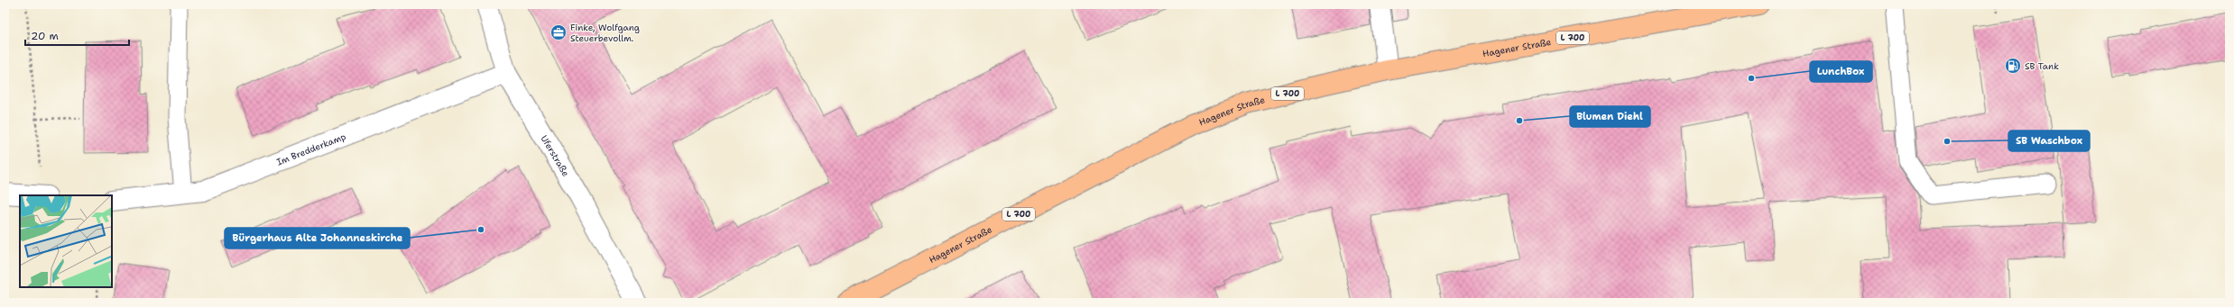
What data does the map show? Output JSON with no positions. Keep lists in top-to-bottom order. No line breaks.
{"streets":{"main road":["L 700","Hagener Straße"],"street":["Im Bredderkamp","Uferstraße"]},"crossings":[["Im Bredderkamp","Uferstraße"]],"places":{"office":["Finke, Wolfgang Steuerbevollm."],"fuel station":["SB Tank"],"other":["LunchBox","Blumen Diehl","SB Waschbox","Bürgerhaus Alte Johanneskirche"]},"scale_bar":"20 m"}
